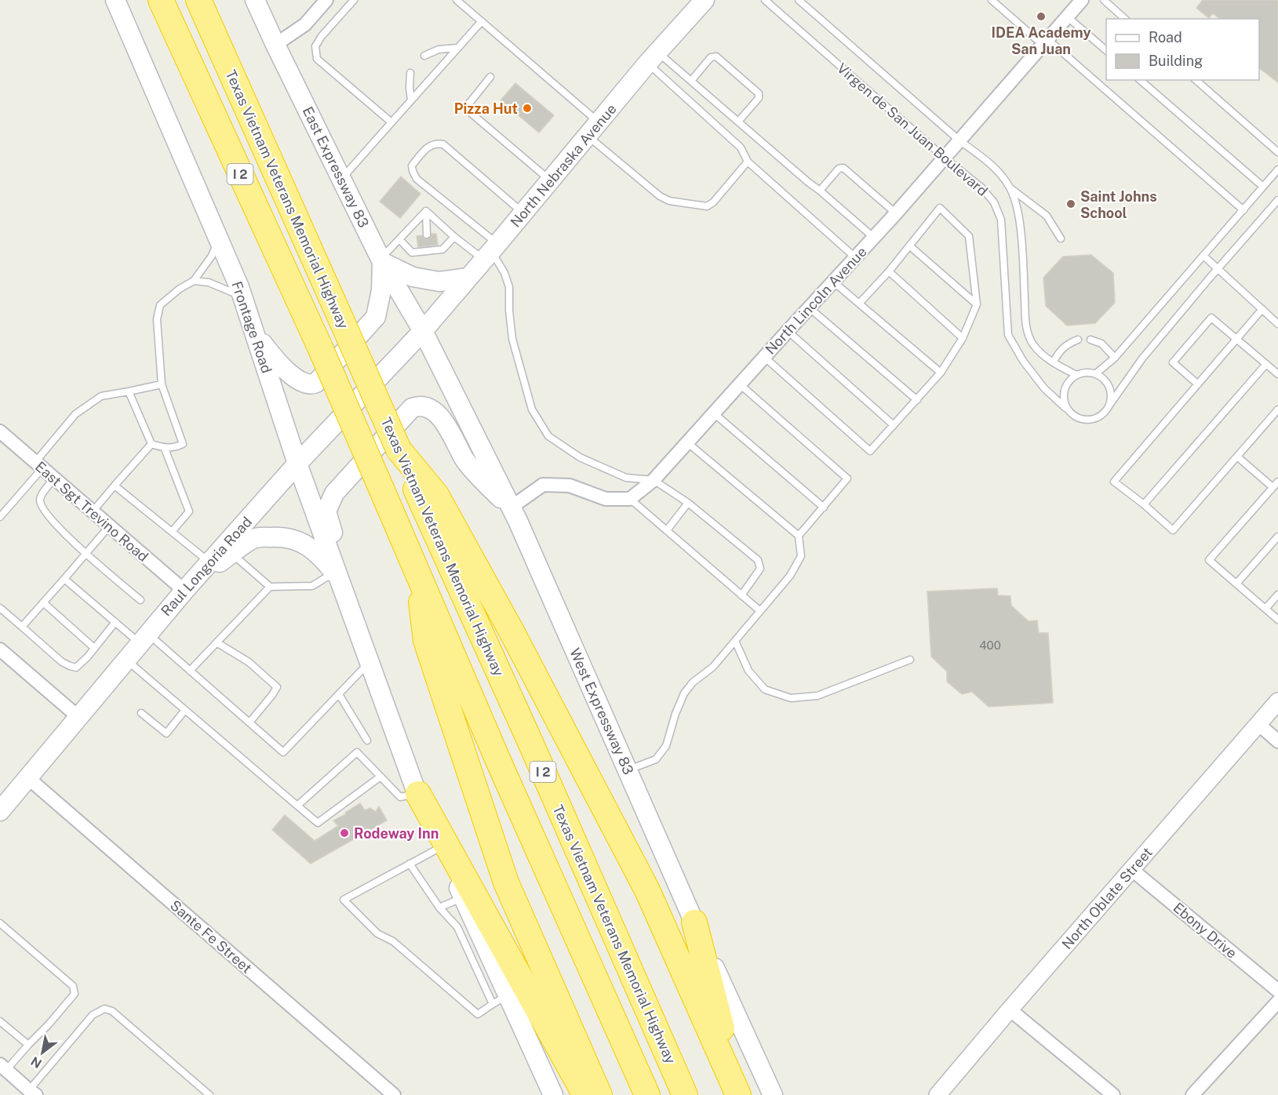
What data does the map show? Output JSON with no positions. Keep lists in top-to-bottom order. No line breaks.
{"streets":{"highway":["I 2","Texas Vietnam Veterans Memorial Highway"],"main road":["North Nebraska Avenue","East Expressway 83","Frontage Road","Raul Longoria Road","West Expressway 83"],"street":["North Lincoln Avenue","East Sgt Trevino Road","North Oblate Street","Ebony Drive","Sante Fe Street"],"lane":["Virgen de San Juan Boulevard"]},"crossings":[["Virgen de San Juan Boulevard","North Lincoln Avenue"],["North Nebraska Avenue","East Expressway 83"],["North Nebraska Avenue","Raul Longoria Road"],["North Nebraska Avenue","West Expressway 83"],["East Expressway 83","Raul Longoria Road"],["East Expressway 83","West Expressway 83"],["Frontage Road","Raul Longoria Road"],["East Sgt Trevino Road","Raul Longoria Road"],["Raul Longoria Road","West Expressway 83"],["Raul Longoria Road","Sante Fe Street"],["North Oblate Street","Ebony Drive"]],"places":["IDEA Academy San Juan","Pizza Hut","Saint Johns School","Rodeway Inn"],"house_numbers":["400"],"legend":["Road","Building"],"north":"bottom left"}
